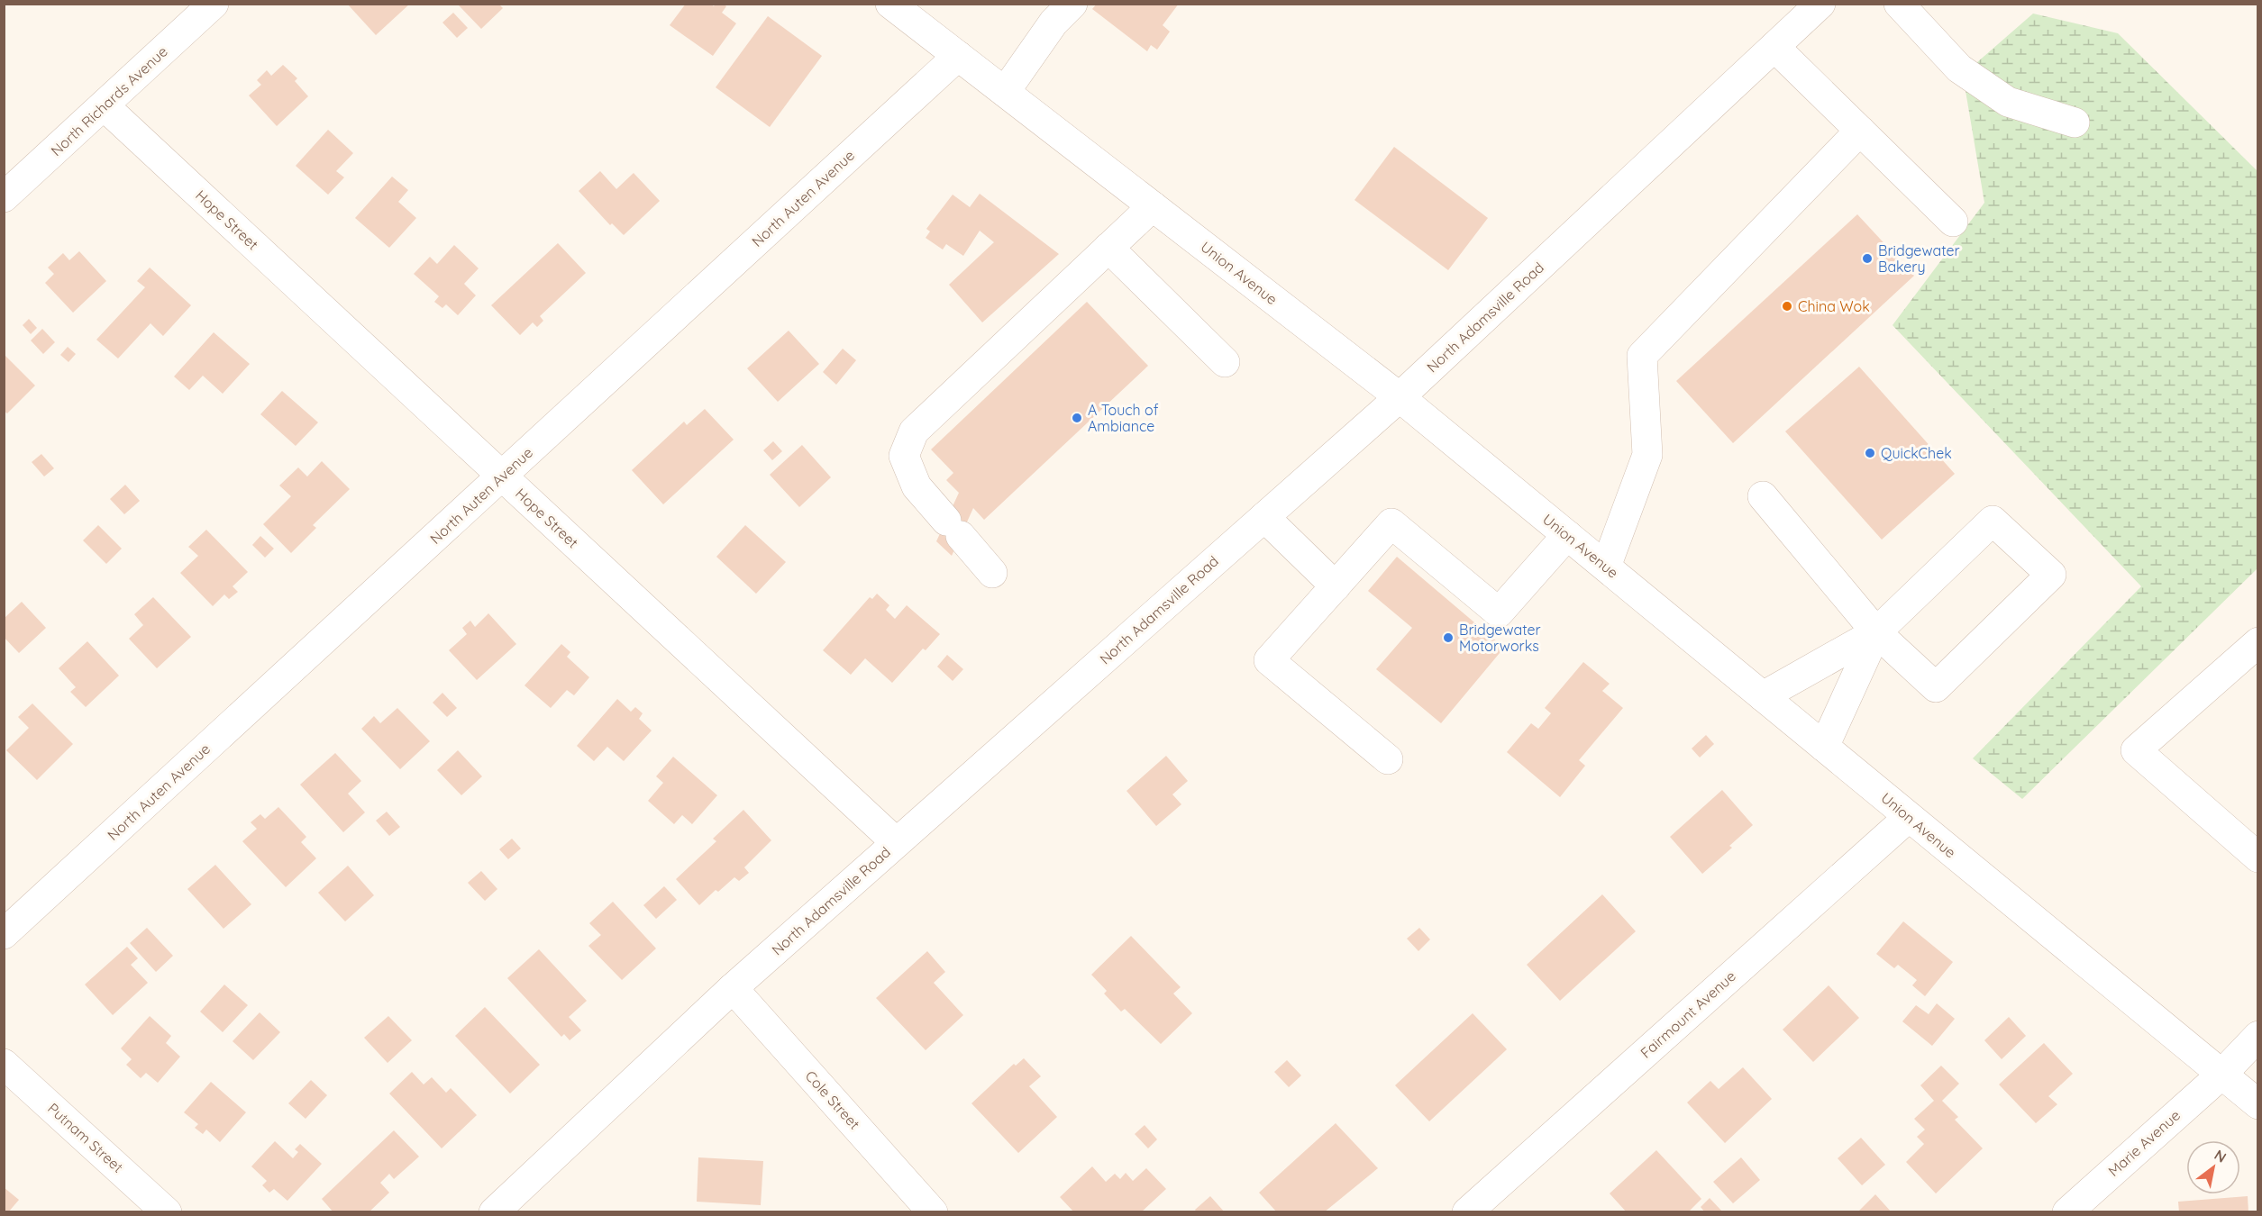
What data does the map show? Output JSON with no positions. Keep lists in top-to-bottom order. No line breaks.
{"streets":{"street":["North Richards Avenue","North Auten Avenue","Hope Street","Union Avenue","North Adamsville Road","Fairmount Avenue","Cole Street","Putnam Street","Marie Avenue"]},"crossings":[["North Richards Avenue","Hope Street"],["North Auten Avenue","Hope Street"],["North Auten Avenue","Union Avenue"],["Hope Street","North Adamsville Road"],["Union Avenue","North Adamsville Road"],["Union Avenue","Fairmount Avenue"],["Union Avenue","Marie Avenue"],["North Adamsville Road","Cole Street"]],"places":["Bridgewater Bakery","China Wok","A Touch of Ambiance","QuickChek","Bridgewater Motorworks"],"north":"top right"}
